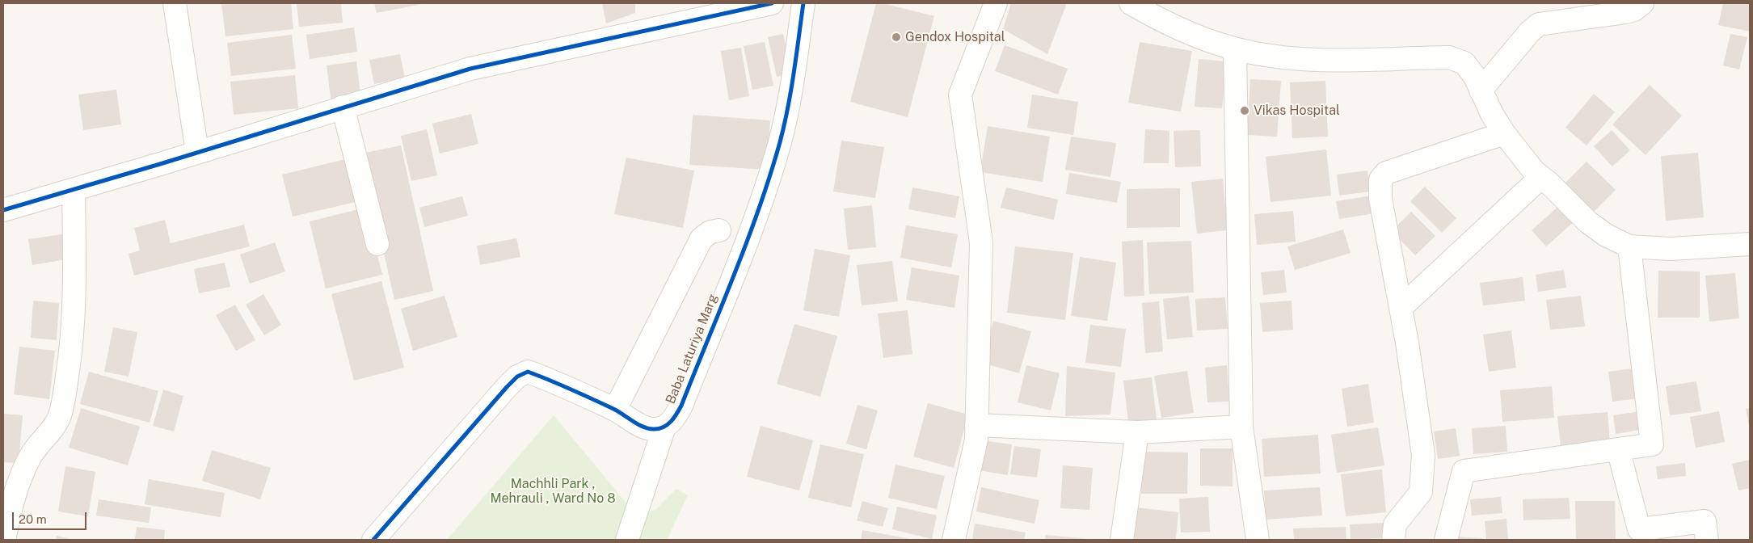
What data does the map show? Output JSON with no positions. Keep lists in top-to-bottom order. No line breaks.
{"streets":{"street":["Baba Laturiya Marg"]},"parks":["Machhli Park , Mehrauli , Ward No 8"],"places":["Gendox Hospital","Vikas Hospital"],"scale_bar":"20 m"}
